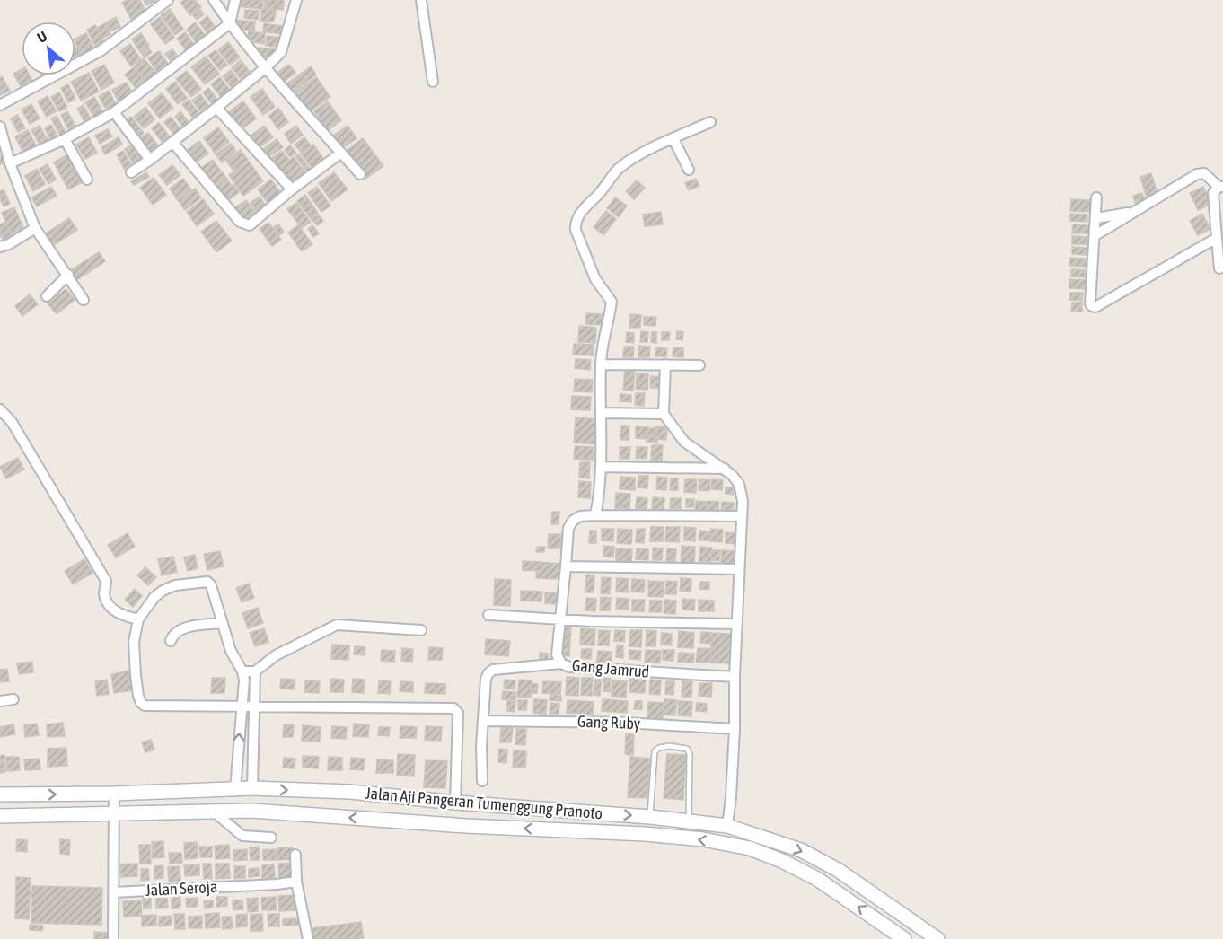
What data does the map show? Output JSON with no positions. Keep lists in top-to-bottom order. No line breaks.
{"streets":{"main road":["Jalan Aji Pangeran Tumenggung Pranoto"],"street":["Gang Jamrud","Gang Ruby","Jalan Seroja"]},"crossings":[["Gang Jamrud","Gang Ruby"]],"north":"top left"}
